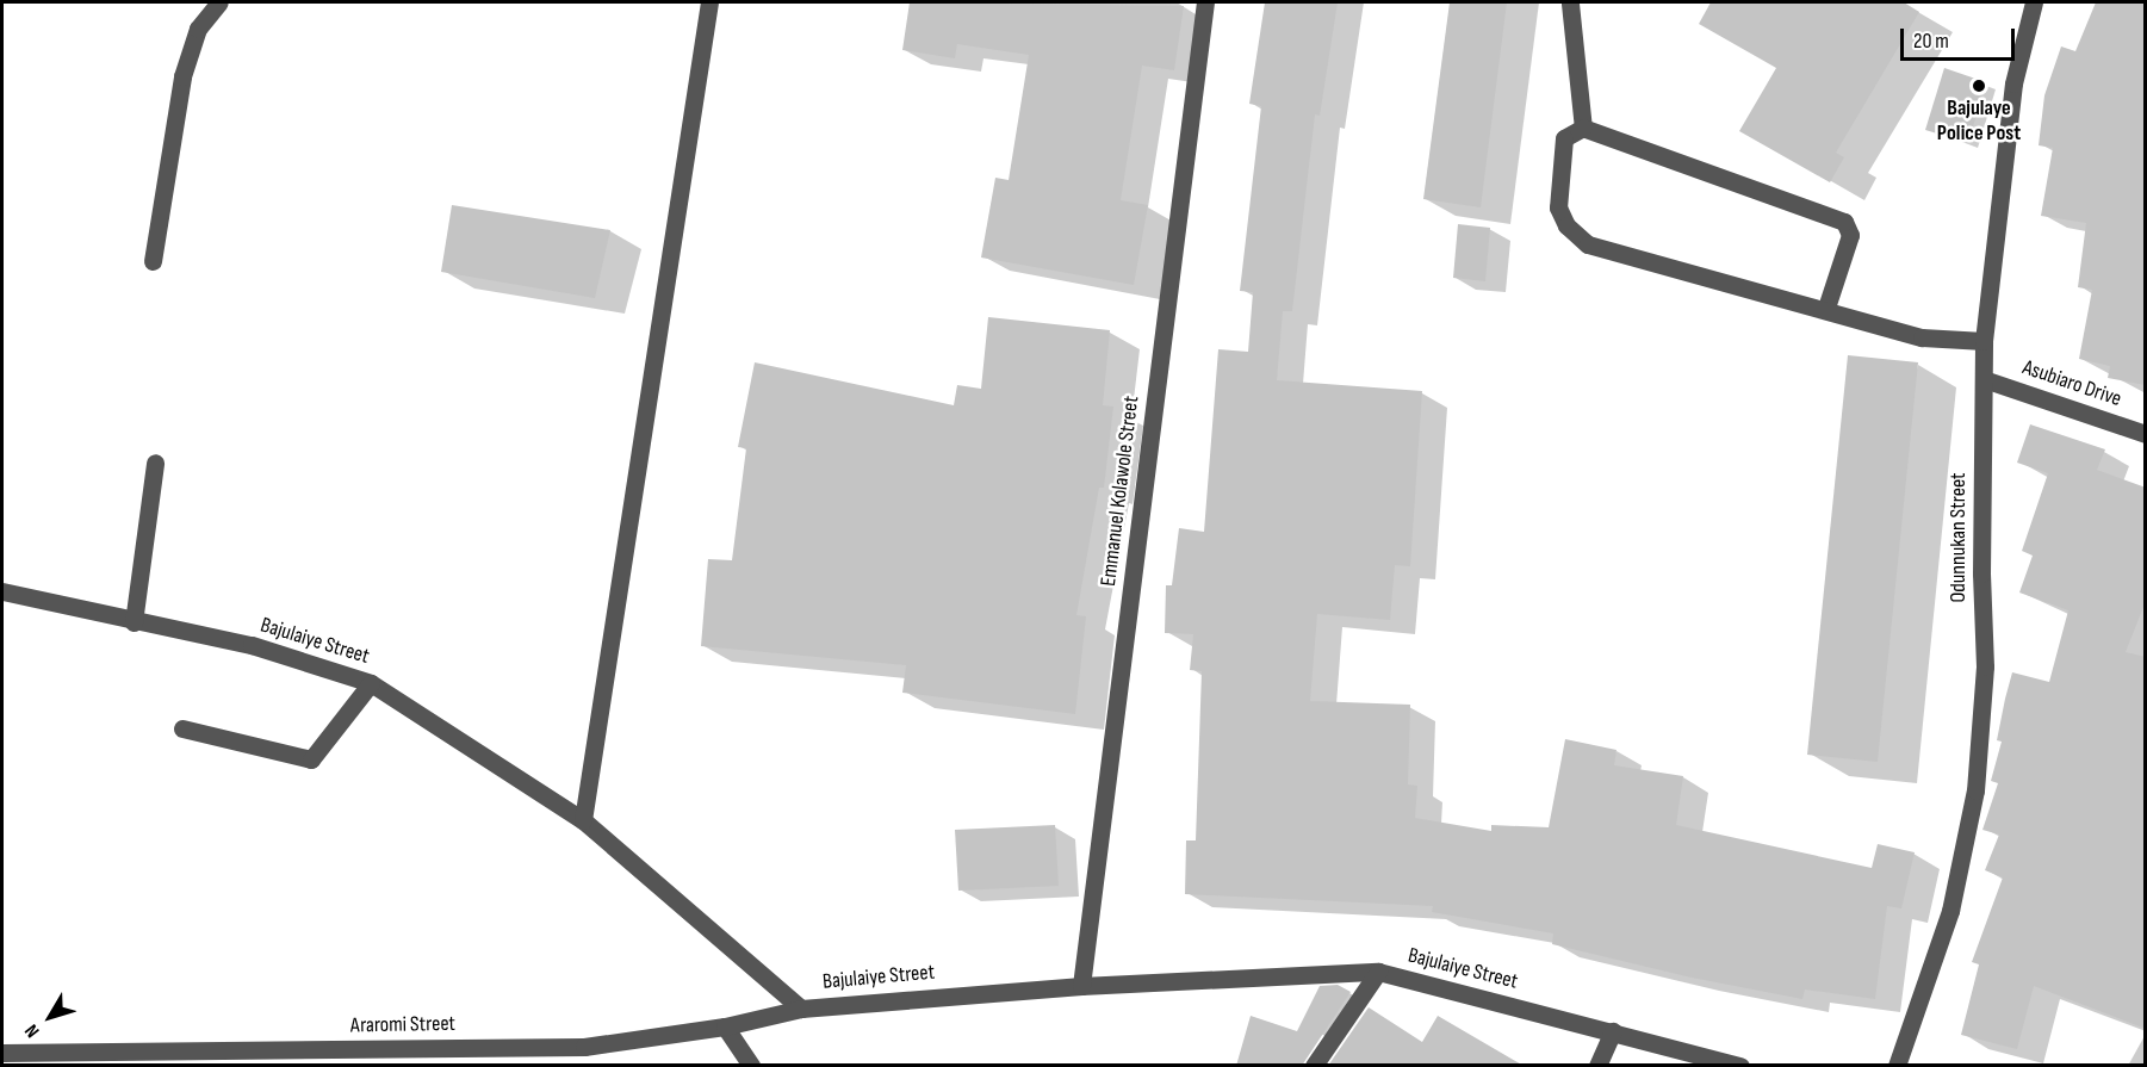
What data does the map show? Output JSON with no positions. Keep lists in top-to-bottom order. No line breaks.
{"streets":{"street":["Asubiaro Drive","Emmanuel Kolawole Street","Odunnukan Street","Bajulaiye Street","Araromi Street"]},"crossings":[["Asubiaro Drive","Odunnukan Street"],["Emmanuel Kolawole Street","Bajulaiye Street"],["Bajulaiye Street","Araromi Street"]],"places":["Bajulaye Police Post"],"scale_bar":"20 m","north":"bottom left"}
